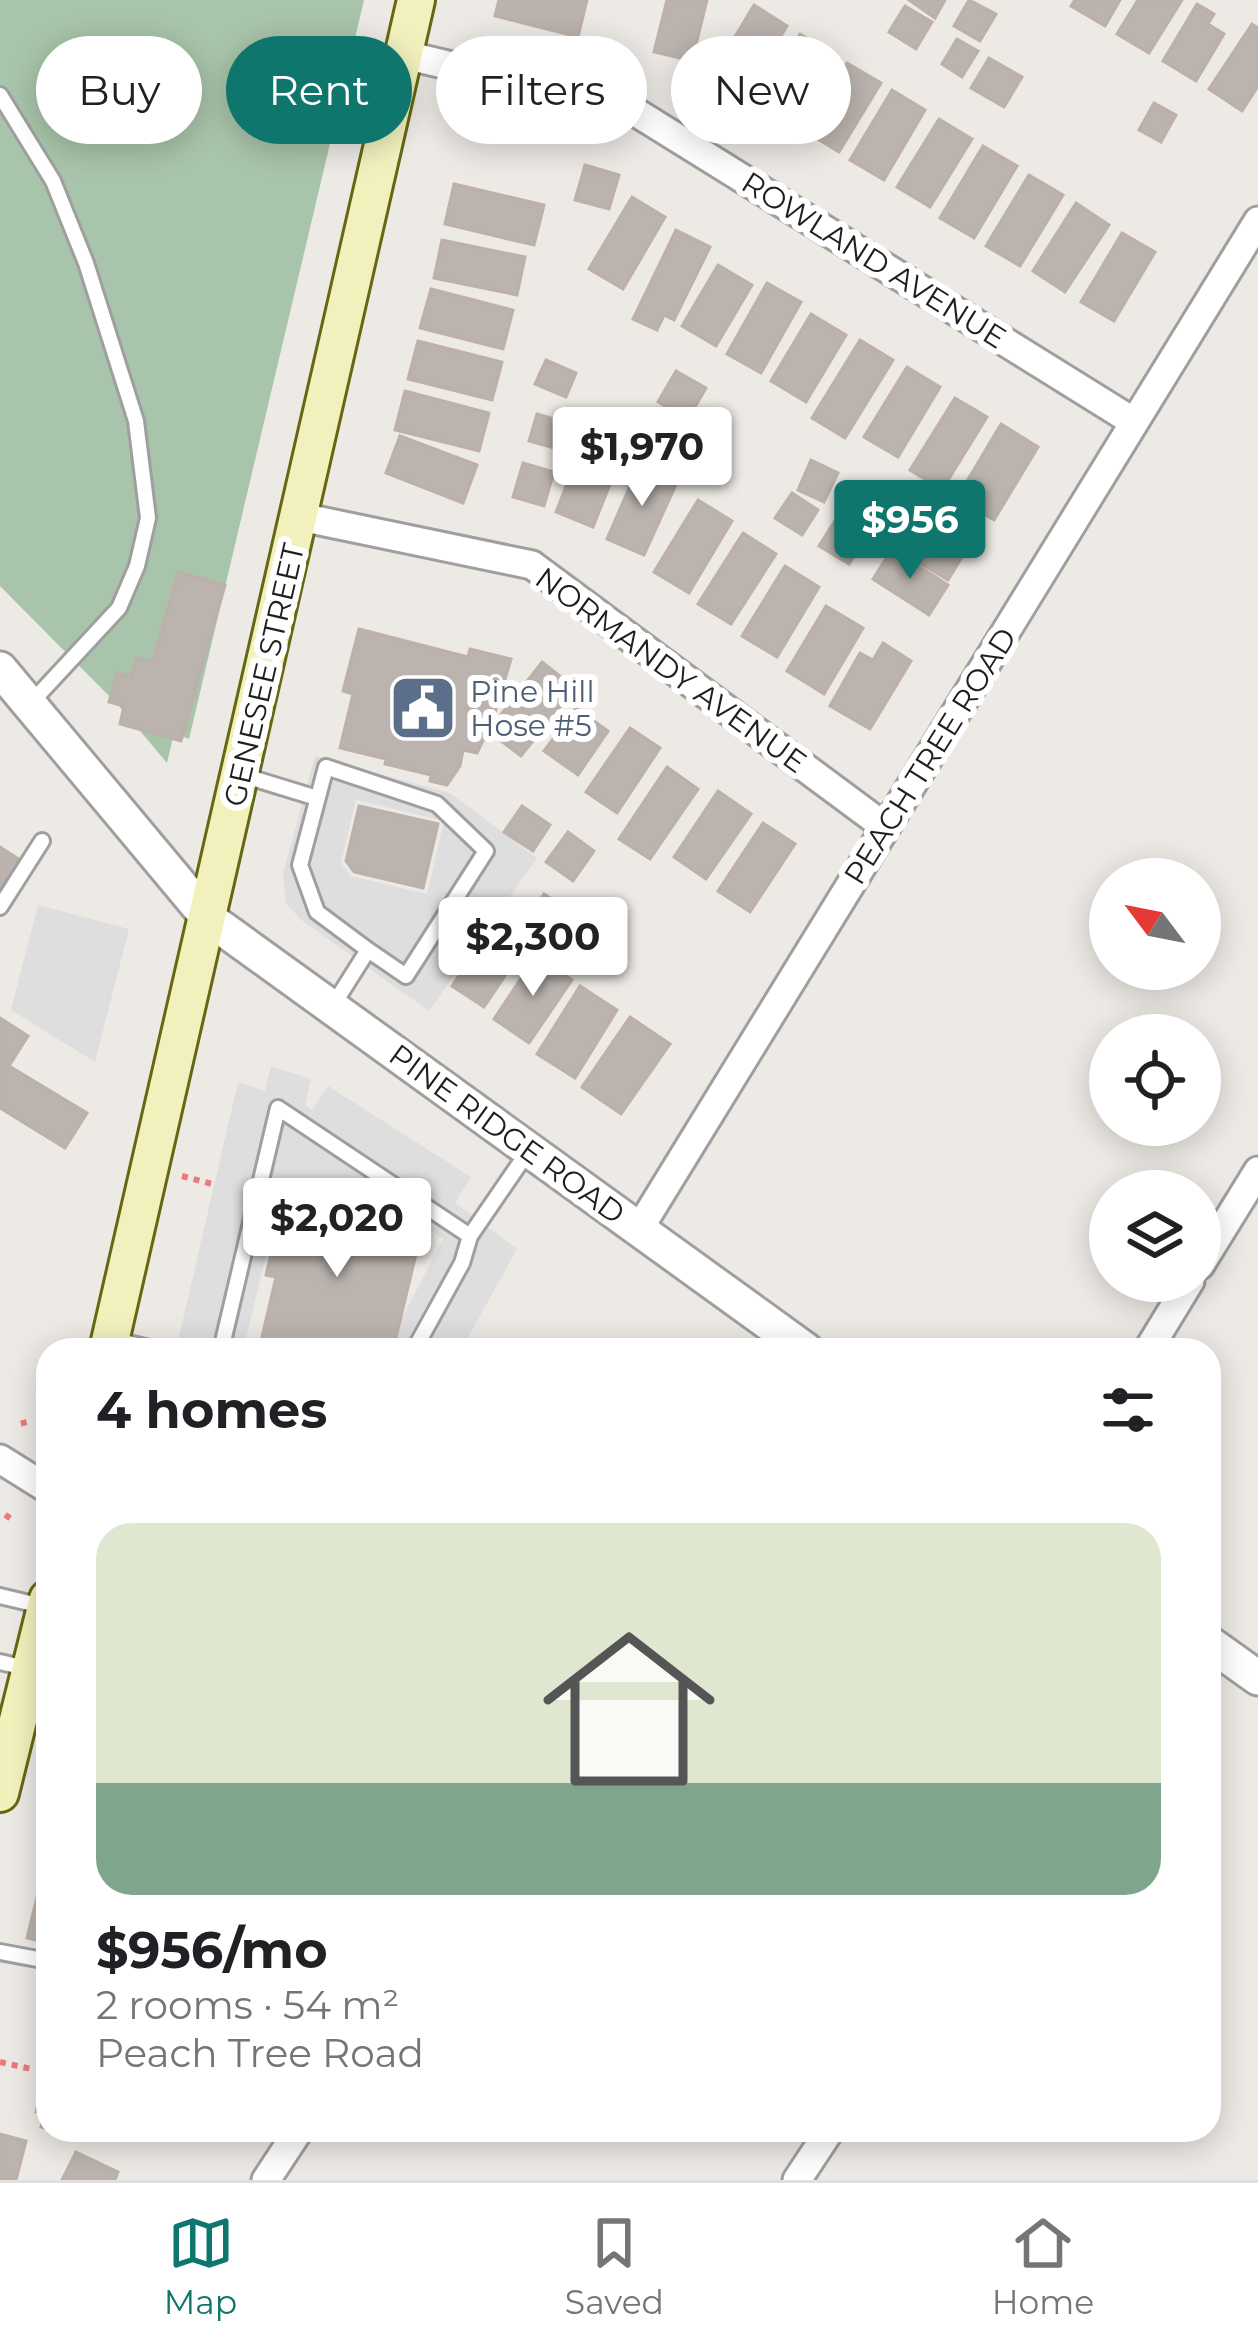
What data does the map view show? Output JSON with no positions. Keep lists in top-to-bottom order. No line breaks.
{"streets":{"main road":["GENESEE STREET"],"street":["ROWLAND AVENUE","NORMANDY AVENUE","PEACH TREE ROAD","PINE RIDGE ROAD"]},"crossings":[["ROWLAND AVENUE","PEACH TREE ROAD"],["NORMANDY AVENUE","GENESEE STREET"],["NORMANDY AVENUE","PEACH TREE ROAD"],["GENESEE STREET","PINE RIDGE ROAD"],["PEACH TREE ROAD","PINE RIDGE ROAD"]],"places":{"public building":["Pine Hill Hose #5"]},"north":"top left","page":{"chip":["Buy","Rent","Filters","New"],"price":["$1,970","$956","$2,300","$2,020"],"heading":"4 homes","list":[{"name":"$956/mo","note":"2 rooms · 54 m² · Peach Tree Road"}],"tabs":["Map","Saved","Home"]}}
